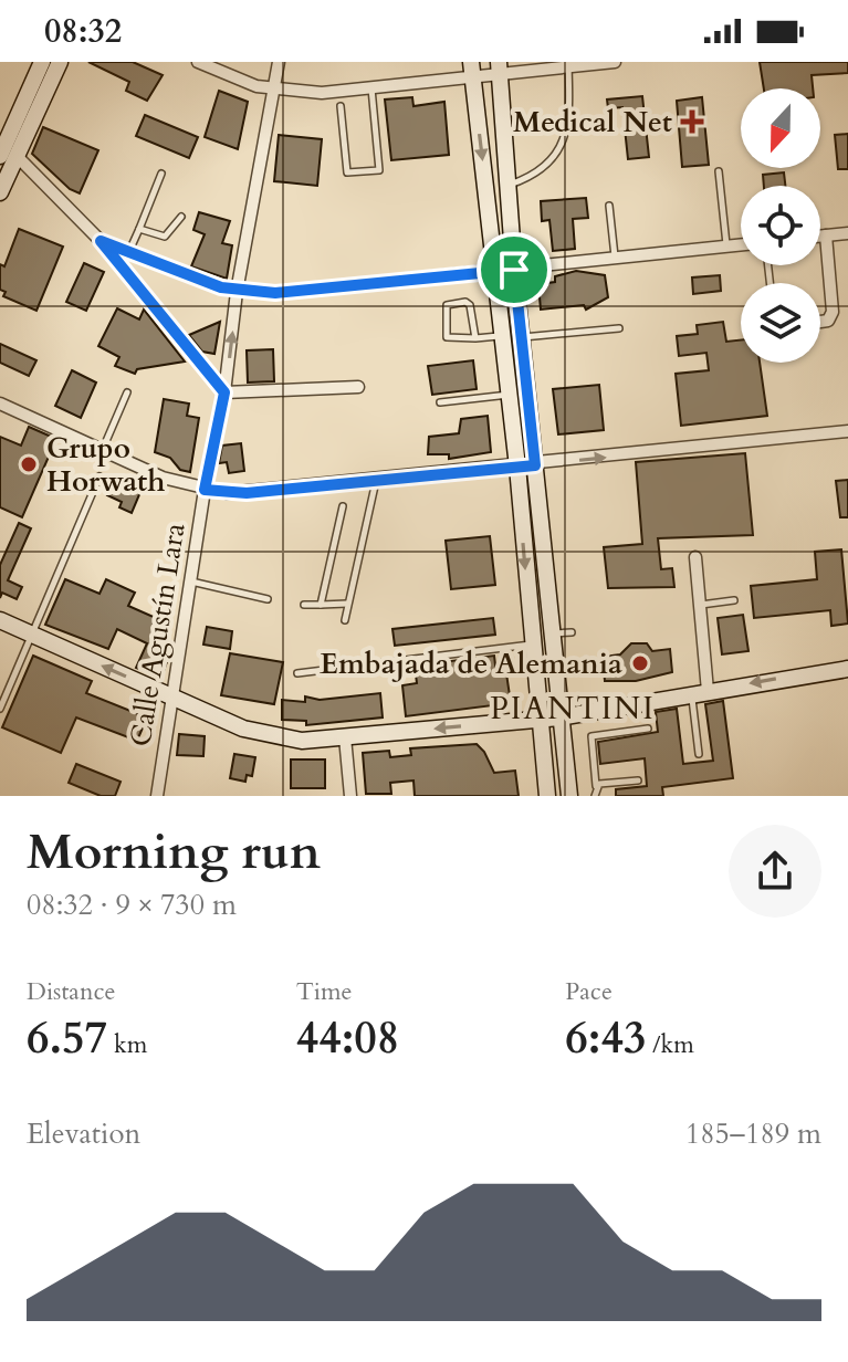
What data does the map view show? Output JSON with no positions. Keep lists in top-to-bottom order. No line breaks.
{"streets":{"street":["Calle Agustín Lara"]},"districts":["PIANTINI"],"places":{"health":["Medical Net"],"other":["Grupo Horwath","Embajada de Alemania"]},"north":"bottom","page":{"status":"08:32","heading":["Morning run","08:32 · 9 × 730 m"],"stats":[["Distance","6.57 km"],["Time","44:08"],["Pace","6:43 /km"]],"chart":["Elevation","185–189 m"]}}
